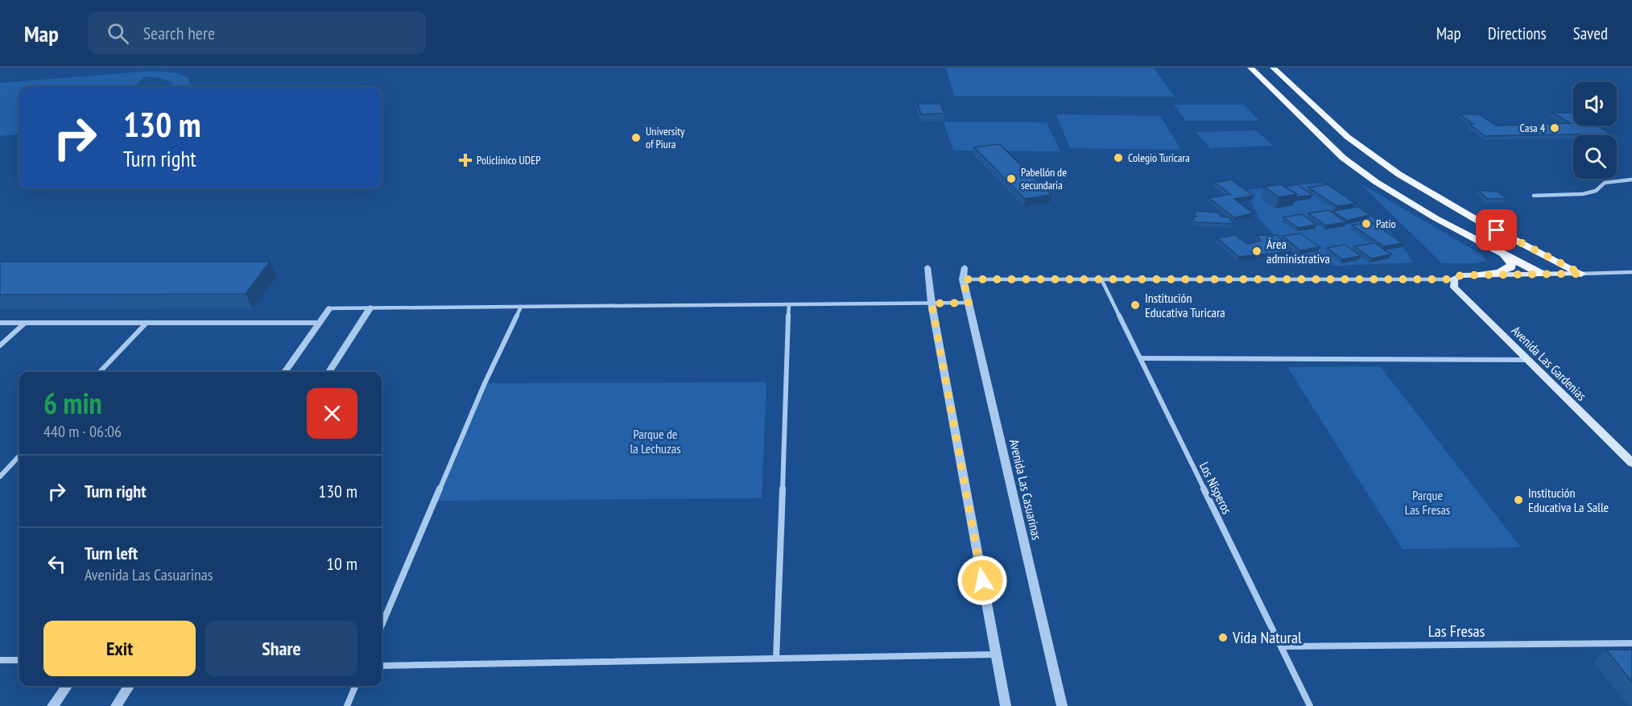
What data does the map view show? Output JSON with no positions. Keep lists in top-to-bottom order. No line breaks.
{"streets":{"main road":["Avenida Las Gardenias"],"street":["Los Nísperos","Avenida Las Casuarinas","Las Fresas"]},"crossings":[["Los Nísperos","Las Fresas"]],"parks":["Parque de la Lechuzas","Parque Las Fresas"],"places":{"other":["Casa 4","University of Piura","Colegio Turicara","Pabellón de secundaria","Patio","Área administrativa","Institución Educativa Turicara","Institución Educativa La Salle","Vida Natural"],"health":["Policlínico UDEP"]},"page":{"header":"Map","search":"Search here","nav":["Map","Directions","Saved"],"turn":["130 m","Turn right"],"heading":["6 min","440 m · 06:06"],"list":[{"name":"Turn right","value":"130 m"},{"name":"Turn left","note":"Avenida Las Casuarinas","value":"10 m"}],"buttons":["Exit","Share"]}}
